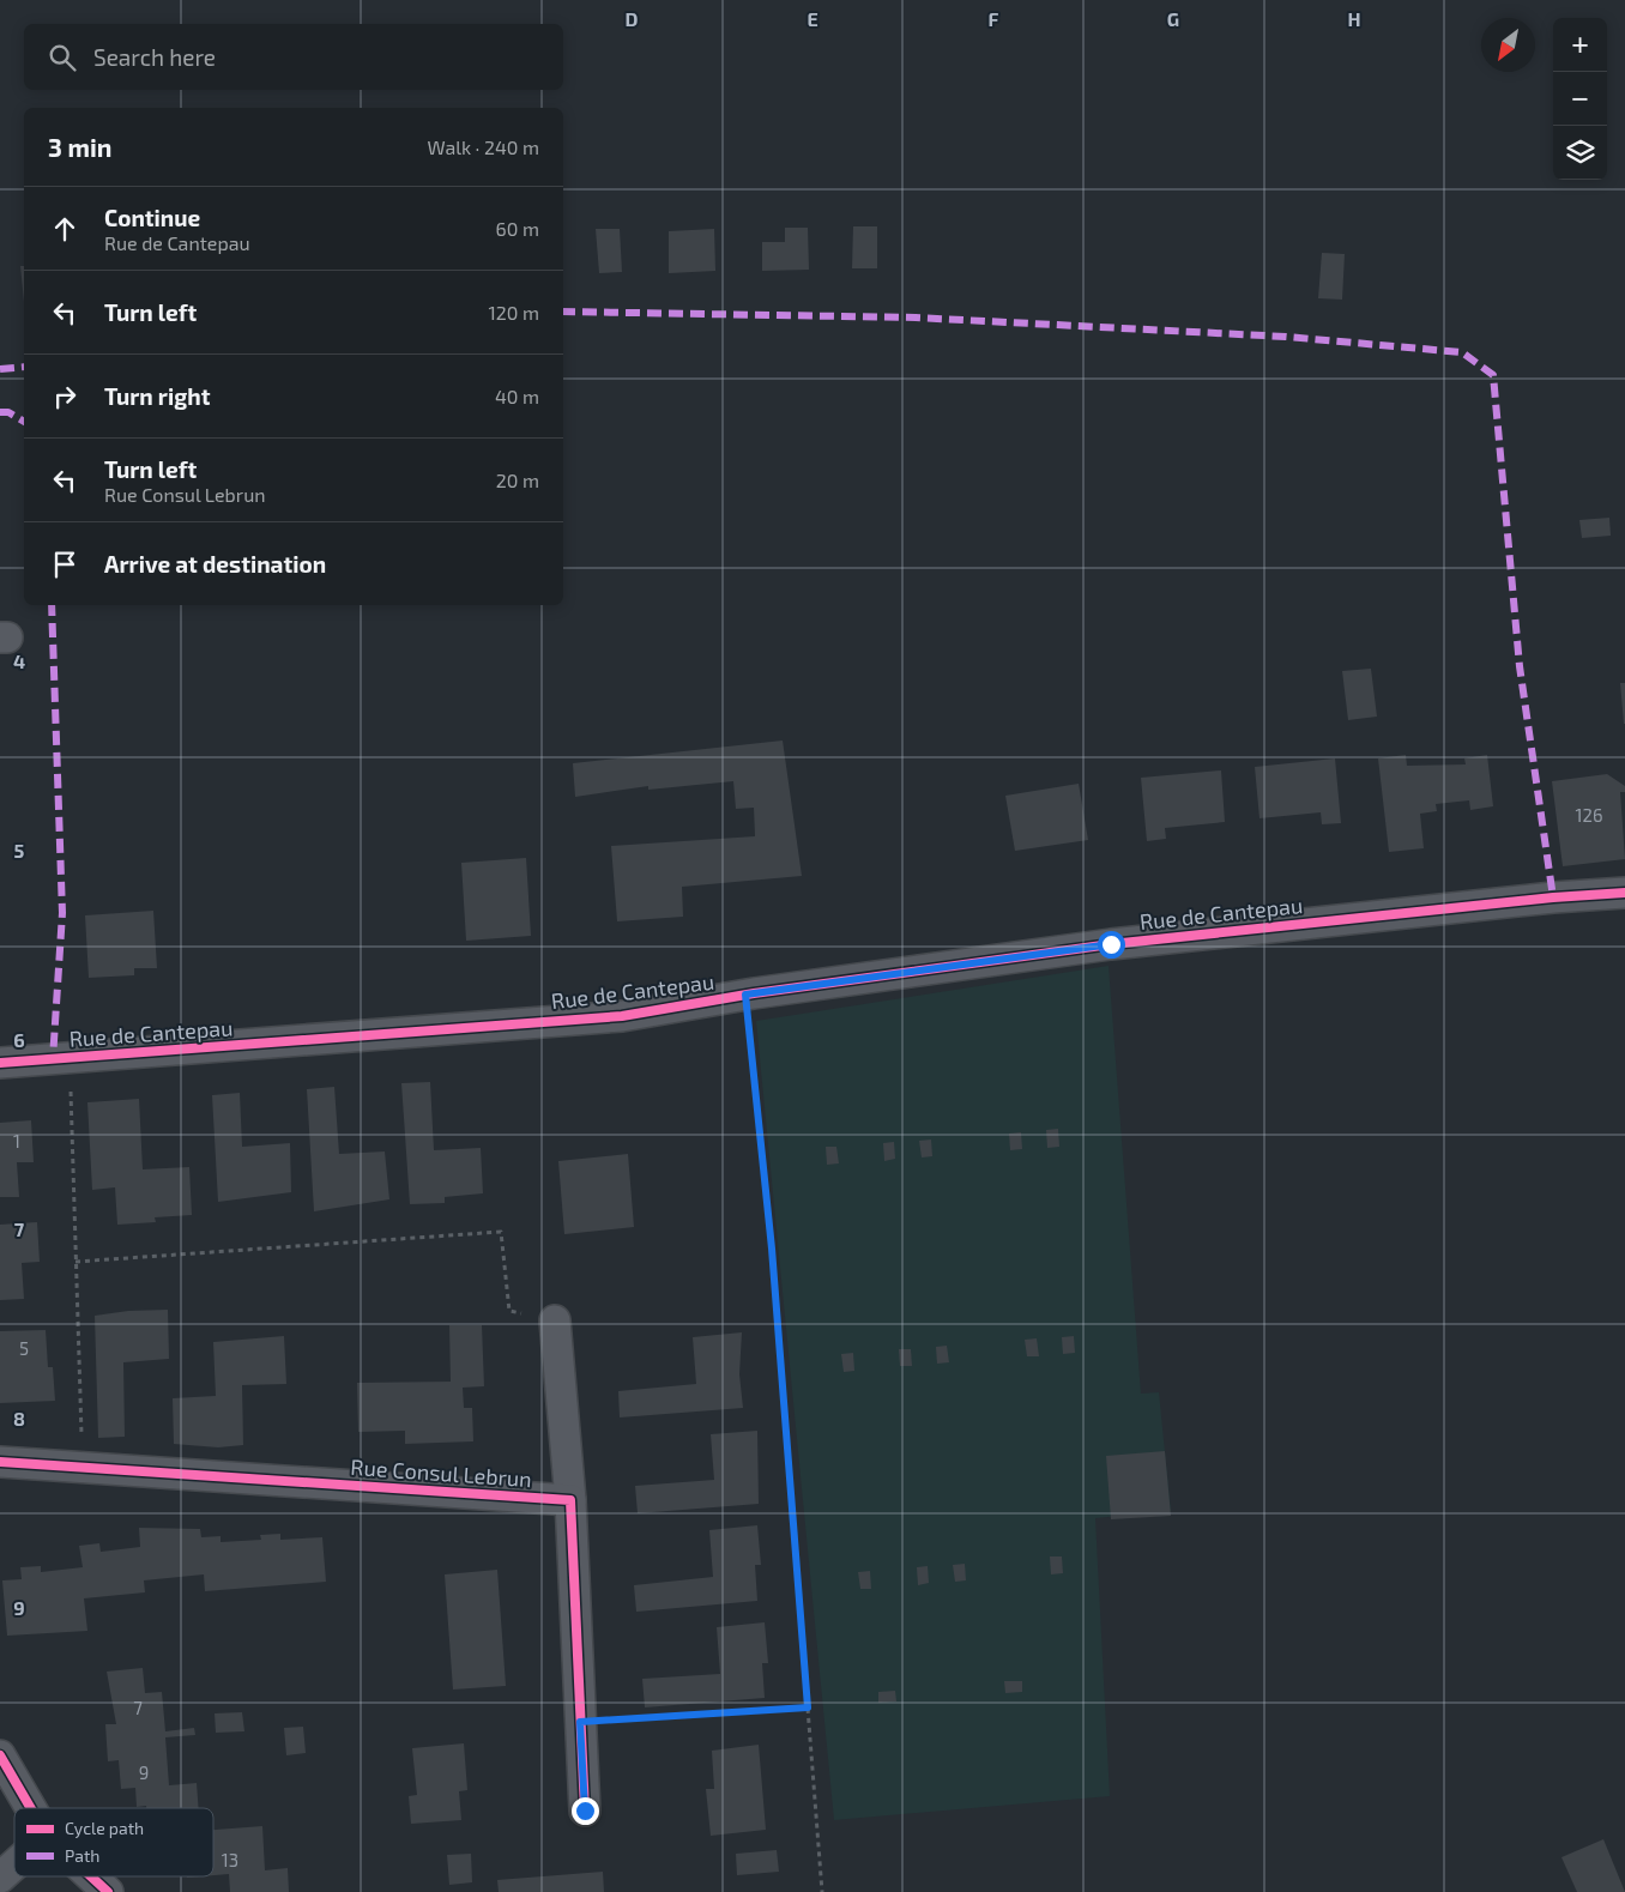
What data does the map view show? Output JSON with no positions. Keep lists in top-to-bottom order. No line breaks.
{"streets":{"street":["Rue de Cantepau","Rue Consul Lebrun"]},"house_numbers":["126","1","5","7","9","13"],"legend":["Cycle path","Path"],"north":"bottom left","page":{"map_buttons":["+","−"],"search":"Search here","heading":["3 min","Walk · 240 m"],"list":[["Continue","Rue de Cantepau","60 m"],["Turn left","120 m"],["Turn right","40 m"],["Turn left","Rue Consul Lebrun","20 m"],"Arrive at destination"]},"grid":{"columns":["D","E","F","G","H"],"rows":["4","5","6","7","8","9"]}}
